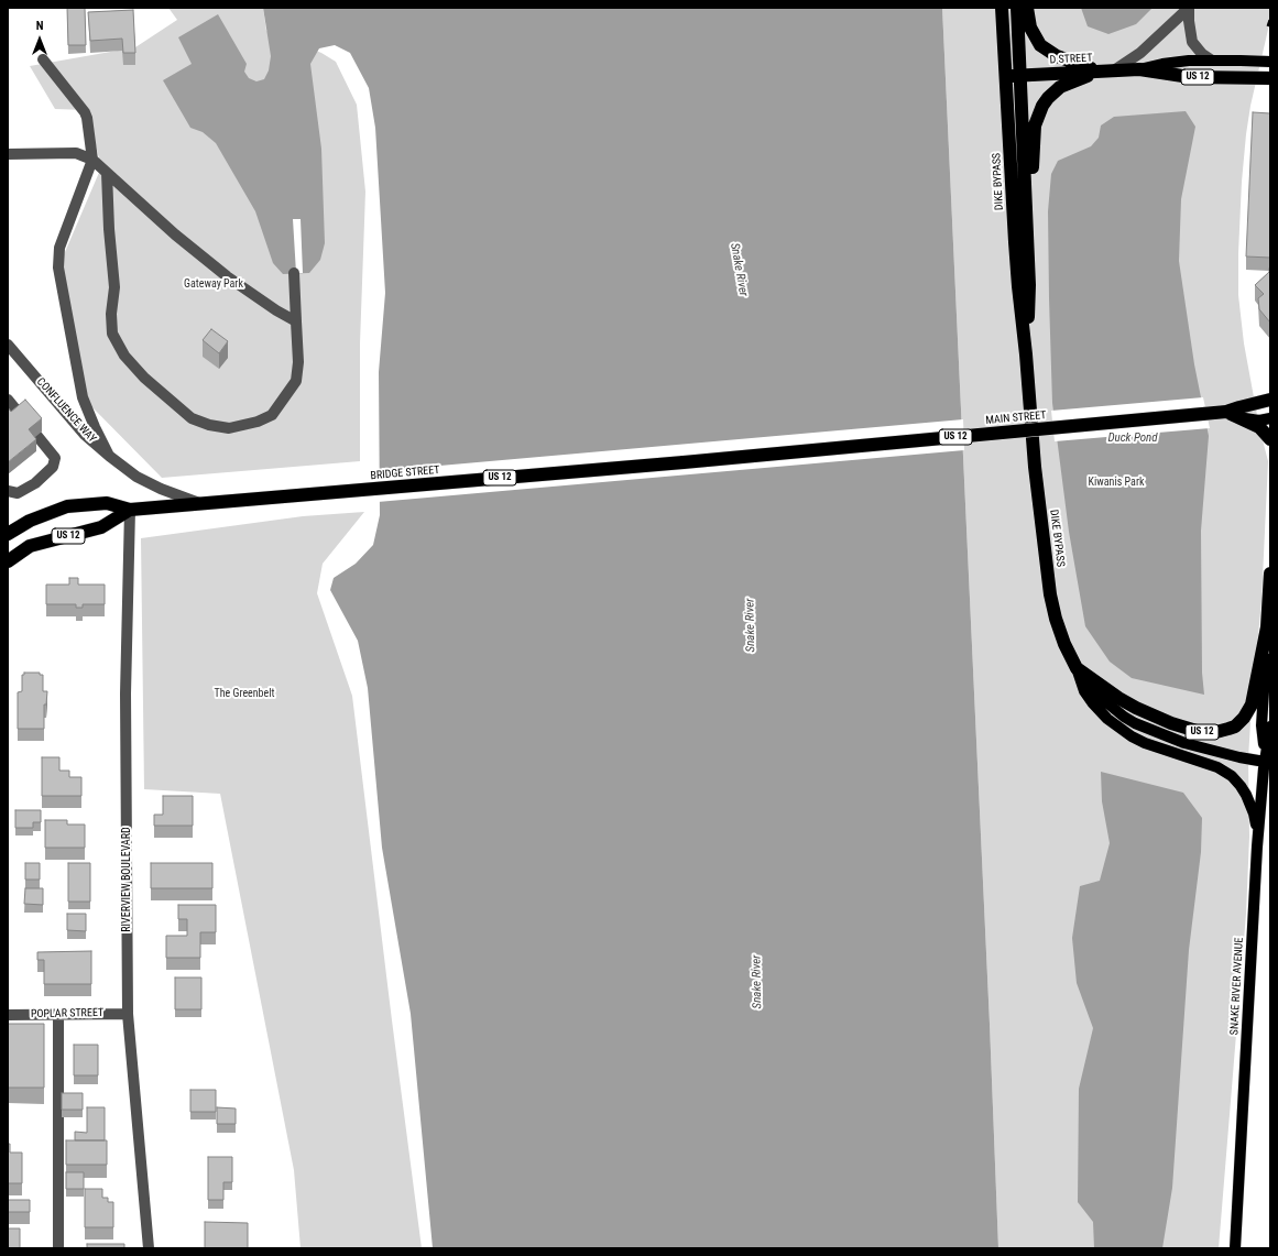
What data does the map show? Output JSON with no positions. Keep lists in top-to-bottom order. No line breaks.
{"streets":{"highway":["D STREET","US 12","DIKE BYPASS","MAIN STREET","BRIDGE STREET"],"main road":["SNAKE RIVER AVENUE"],"street":["CONFLUENCE WAY","RIVERVIEW BOULEVARD","POPLAR STREET"]},"crossings":[["D STREET","DIKE BYPASS"],["US 12","DIKE BYPASS"],["US 12","MAIN STREET"],["US 12","SNAKE RIVER AVENUE"],["CONFLUENCE WAY","BRIDGE STREET"],["MAIN STREET","BRIDGE STREET"],["BRIDGE STREET","RIVERVIEW BOULEVARD"],["RIVERVIEW BOULEVARD","POPLAR STREET"]],"water":["Snake River","Duck Pond"],"parks":["Gateway Park","Kiwanis Park","The Greenbelt"],"north":"top"}
